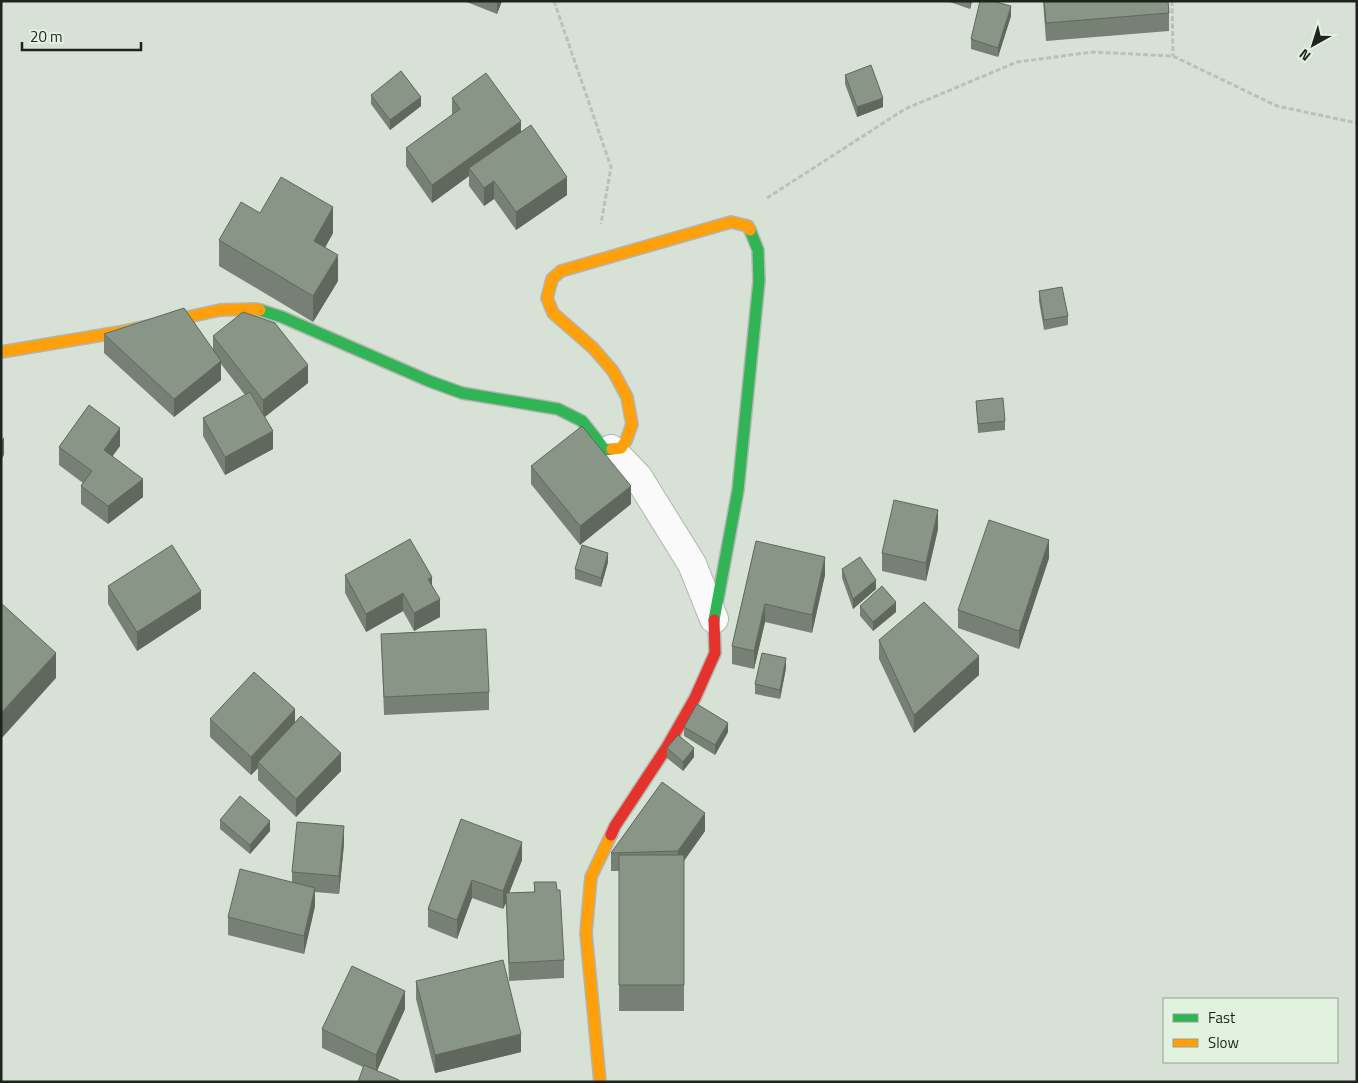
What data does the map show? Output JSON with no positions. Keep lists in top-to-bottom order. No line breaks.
{"legend":["Fast","Slow"],"scale_bar":"20 m","north":"bottom left"}
